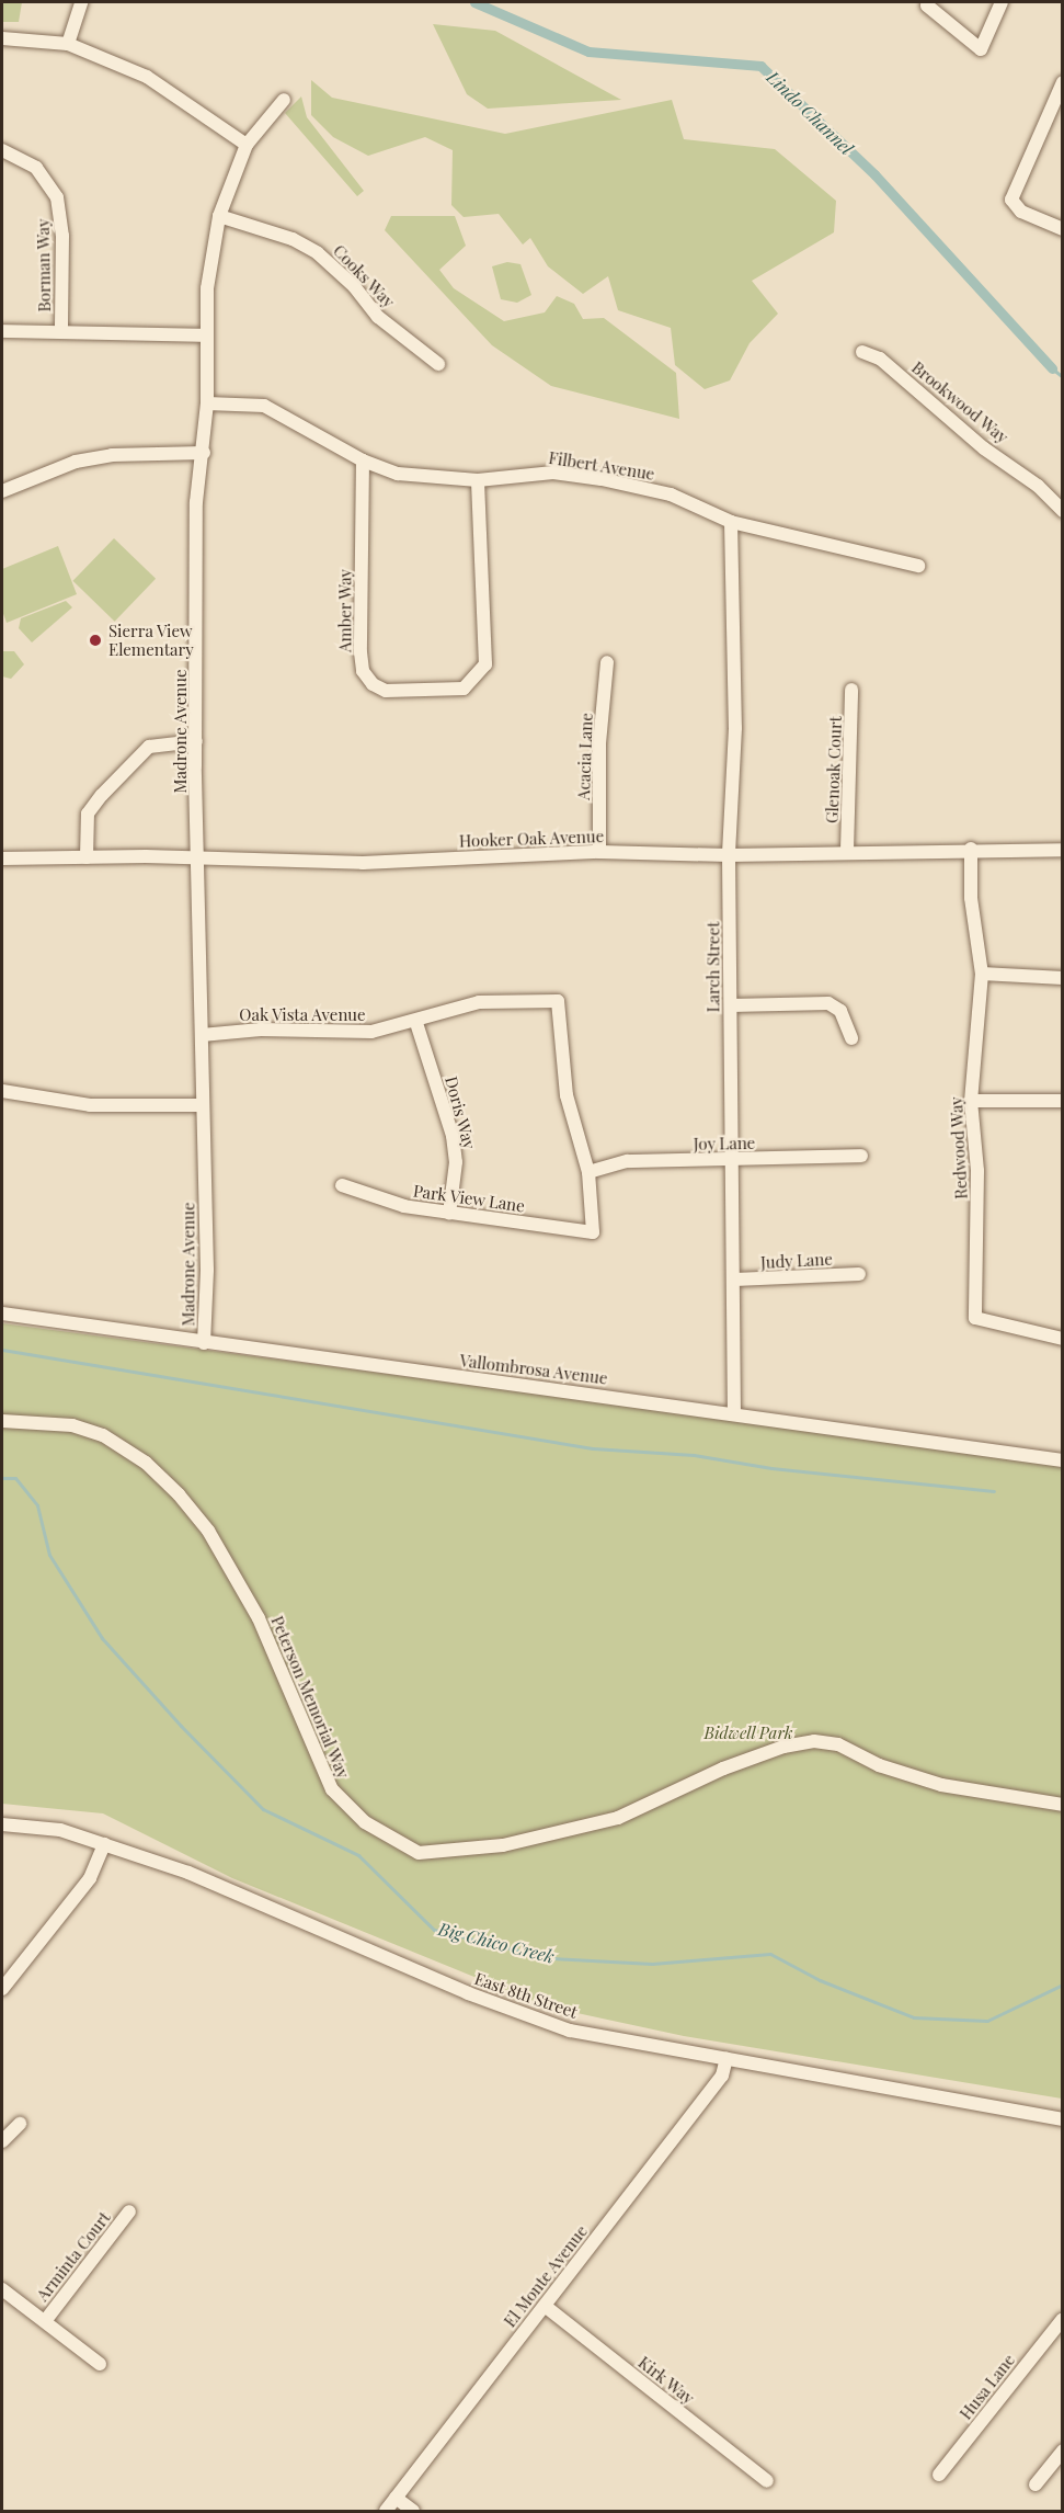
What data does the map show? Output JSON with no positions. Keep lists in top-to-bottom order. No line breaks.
{"streets":{"street":["Borman Way","Cooks Way","Brookwood Way","Filbert Avenue","Amber Way","Madrone Avenue","Acacia Lane","Glenoak Court","Hooker Oak Avenue","Larch Street","Oak Vista Avenue","Doris Way","Joy Lane","Redwood Way","Park View Lane","Judy Lane","Vallombrosa Avenue","Peterson Memorial Way","East 8th Street","Arminta Court","El Monte Avenue","Kirk Way","Husa Lane"]},"crossings":[["Cooks Way","Madrone Avenue"],["Filbert Avenue","Amber Way"],["Filbert Avenue","Madrone Avenue"],["Filbert Avenue","Larch Street"],["Madrone Avenue","Hooker Oak Avenue"],["Madrone Avenue","Oak Vista Avenue"],["Madrone Avenue","Vallombrosa Avenue"],["Acacia Lane","Hooker Oak Avenue"],["Glenoak Court","Hooker Oak Avenue"],["Hooker Oak Avenue","Larch Street"],["Hooker Oak Avenue","Redwood Way"],["Larch Street","Joy Lane"],["Larch Street","Judy Lane"],["Larch Street","Vallombrosa Avenue"],["Oak Vista Avenue","Doris Way"],["Oak Vista Avenue","Joy Lane"],["Oak Vista Avenue","Park View Lane"],["Doris Way","Park View Lane"],["East 8th Street","El Monte Avenue"],["El Monte Avenue","Kirk Way"]],"water":["Lindo Channel","Big Chico Creek"],"parks":["Bidwell Park"],"places":["Sierra View Elementary"]}
